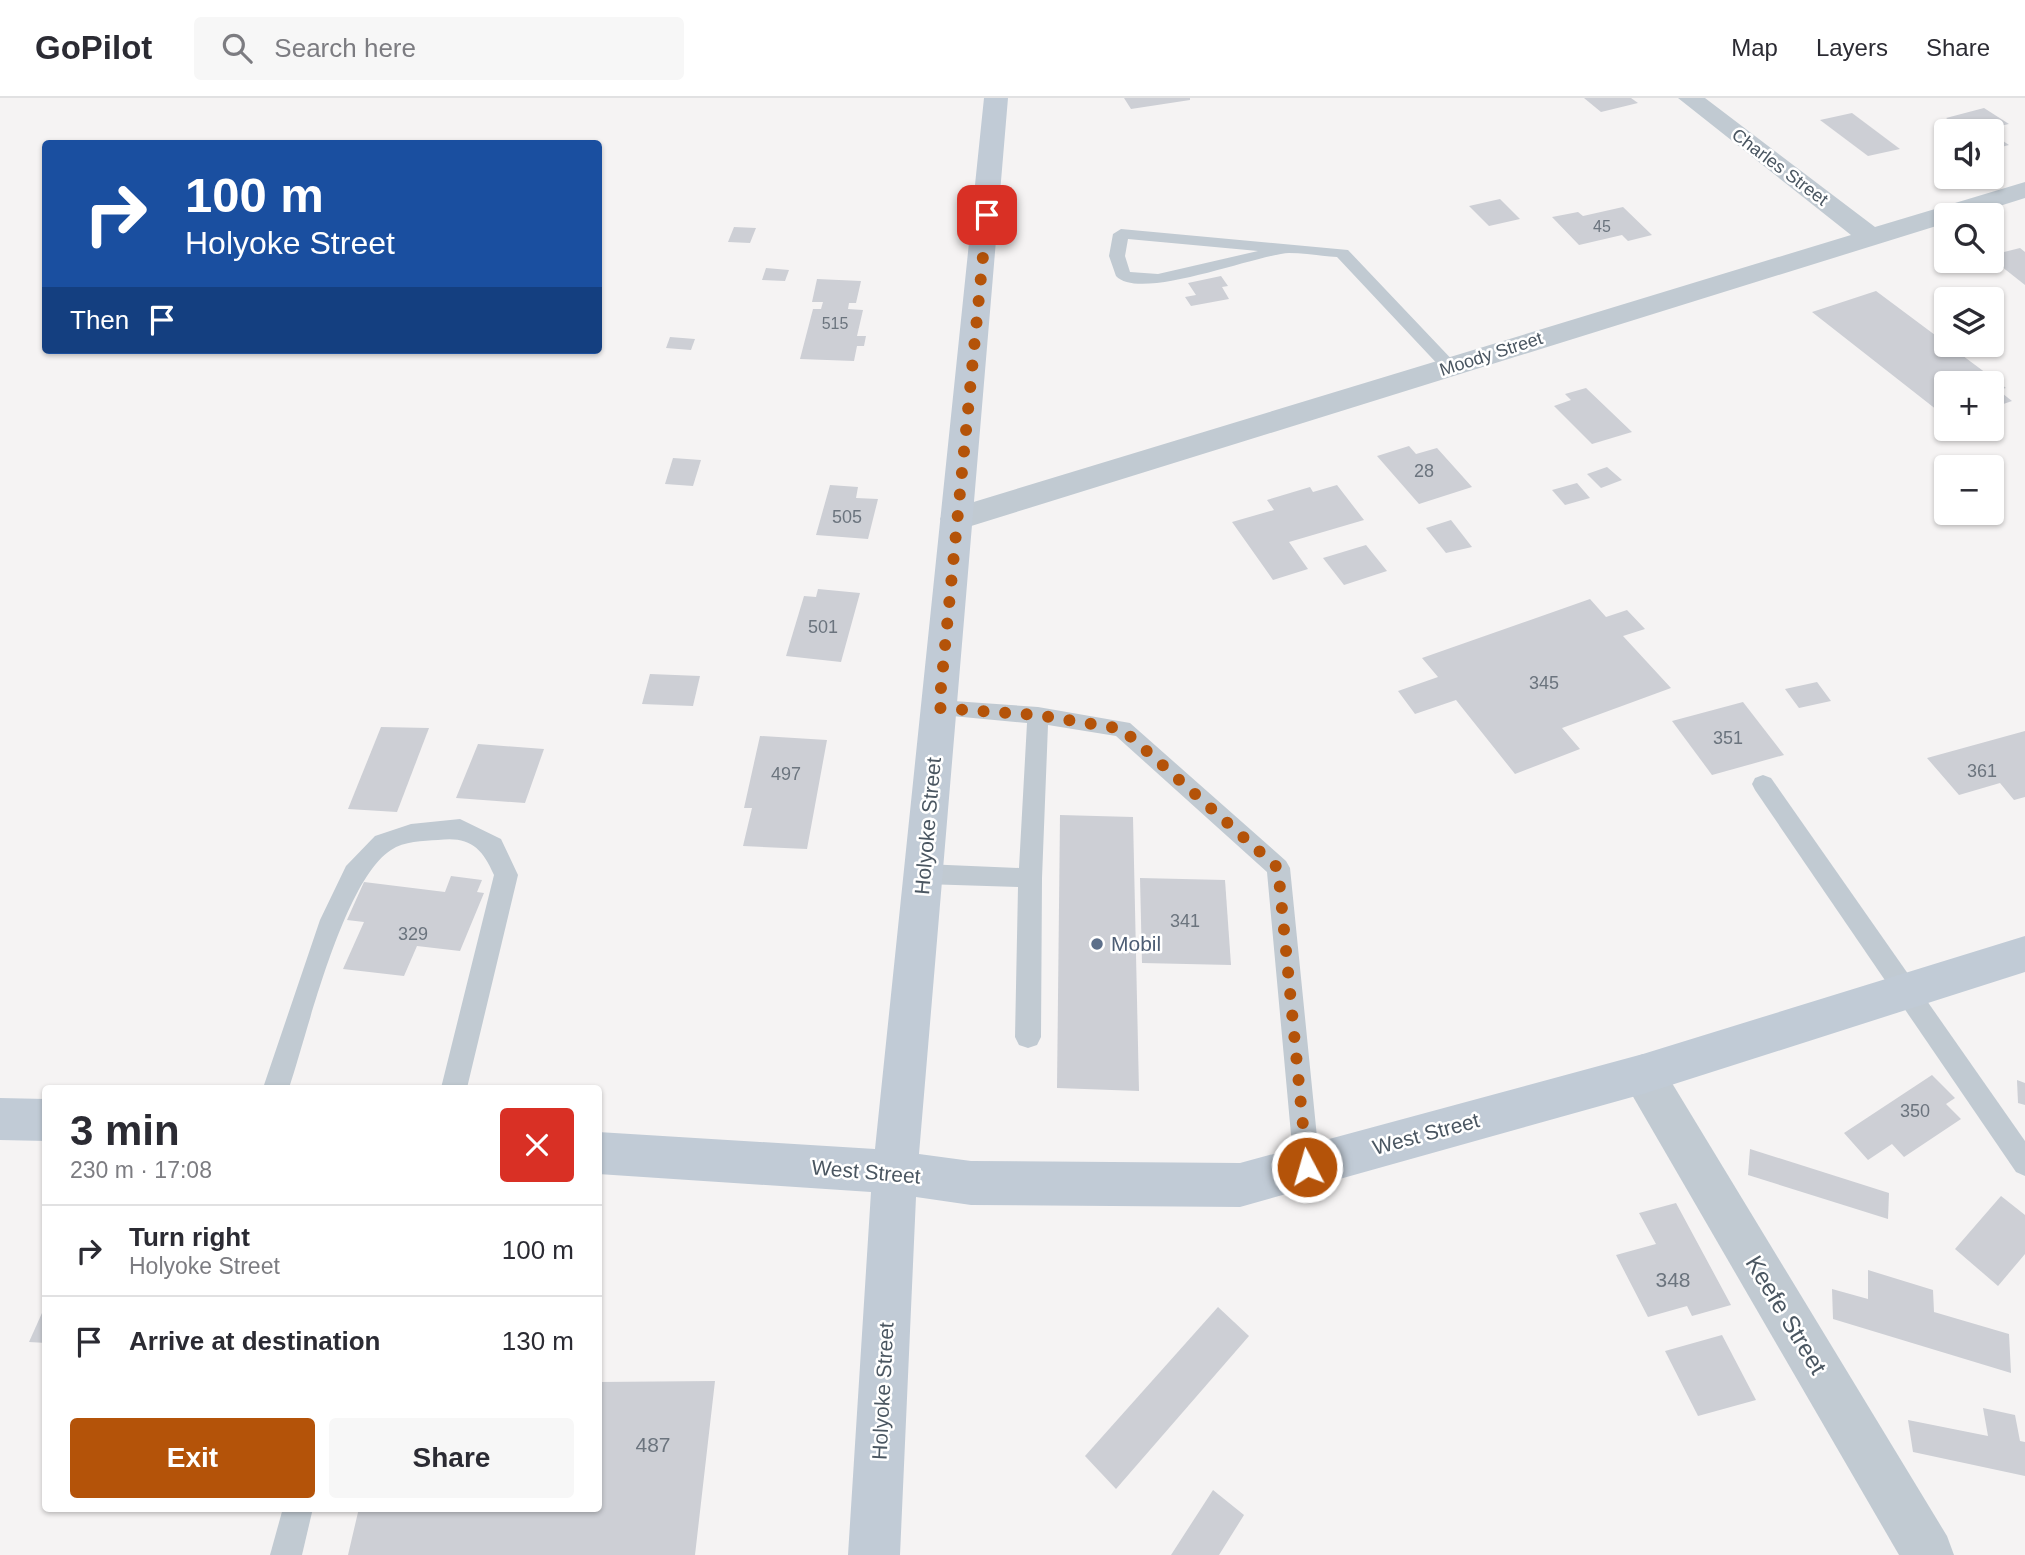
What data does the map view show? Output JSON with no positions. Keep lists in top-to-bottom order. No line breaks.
{"streets":{"main road":["Holyoke Street","West Street"],"street":["Charles Street","Moody Street","Keefe Street"]},"crossings":[["Charles Street","Moody Street"],["Moody Street","Holyoke Street"],["Holyoke Street","West Street"],["West Street","Keefe Street"]],"places":["Mobil"],"house_numbers":["45","515","28","505","501","345","351","361","497","341","329","350","348","487"],"page":{"header":"GoPilot","search":"Search here","nav":["Map","Layers","Share"],"map_buttons":["+","−"],"turn":["100 m","Holyoke Street"],"then":"Then","heading":["3 min","230 m · 17:08"],"list":[{"name":"Turn right","note":"Holyoke Street","value":"100 m"},{"name":"Arrive at destination","value":"130 m"}],"buttons":["Exit","Share"]}}
